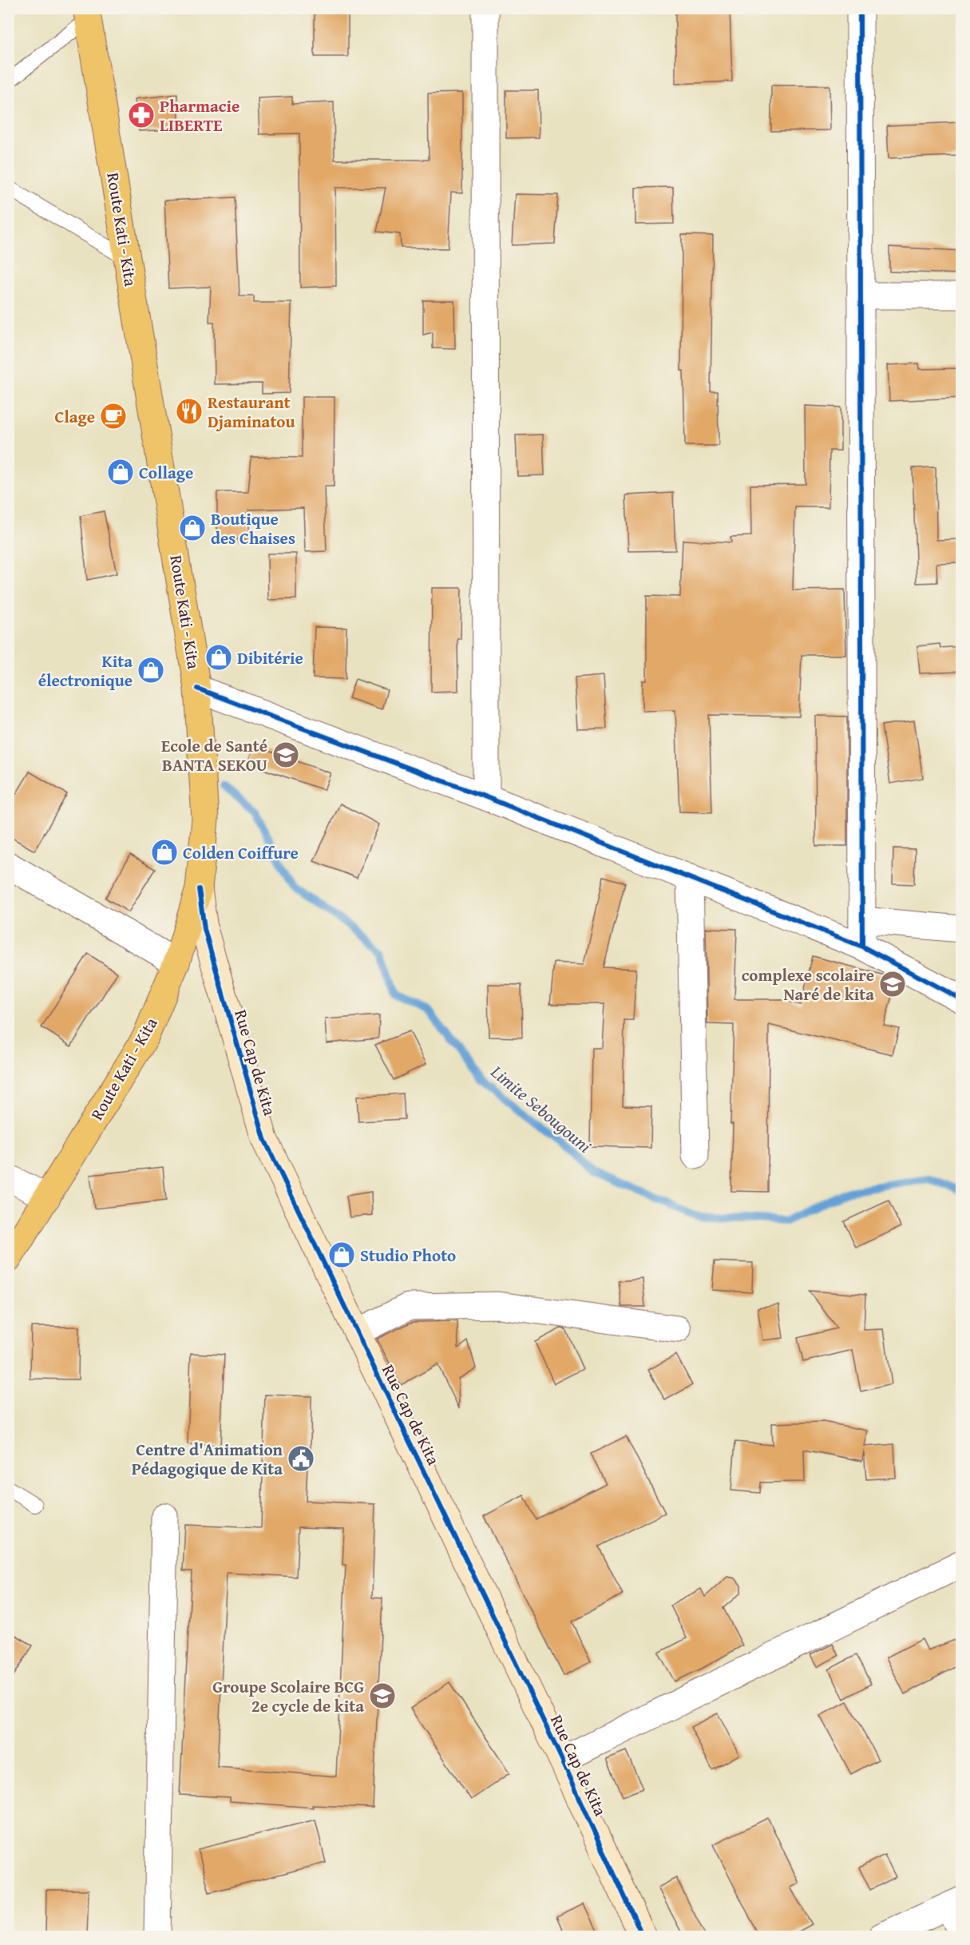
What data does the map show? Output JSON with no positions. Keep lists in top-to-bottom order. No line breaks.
{"streets":{"main road":["Route Kati - Kita"],"street":["Rue Cap de Kita"]},"crossings":[["Route Kati - Kita","Rue Cap de Kita"]],"water":["Limite Sebougouni"],"places":{"pharmacy":["Pharmacie LIBERTE"],"restaurant":["Restaurant Djaminatou"],"cafe":["Clage"],"shop":["Collage","Boutique des Chaises","Dibitérie","Kita électronique","Colden Coiffure","Studio Photo"],"school or university":["Ecole de Santé BANTA SEKOU","complexe scolaire Naré de kita","Groupe Scolaire BCG 2e cycle de kita"],"public building":["Centre d'Animation Pédagogique de Kita"]}}
